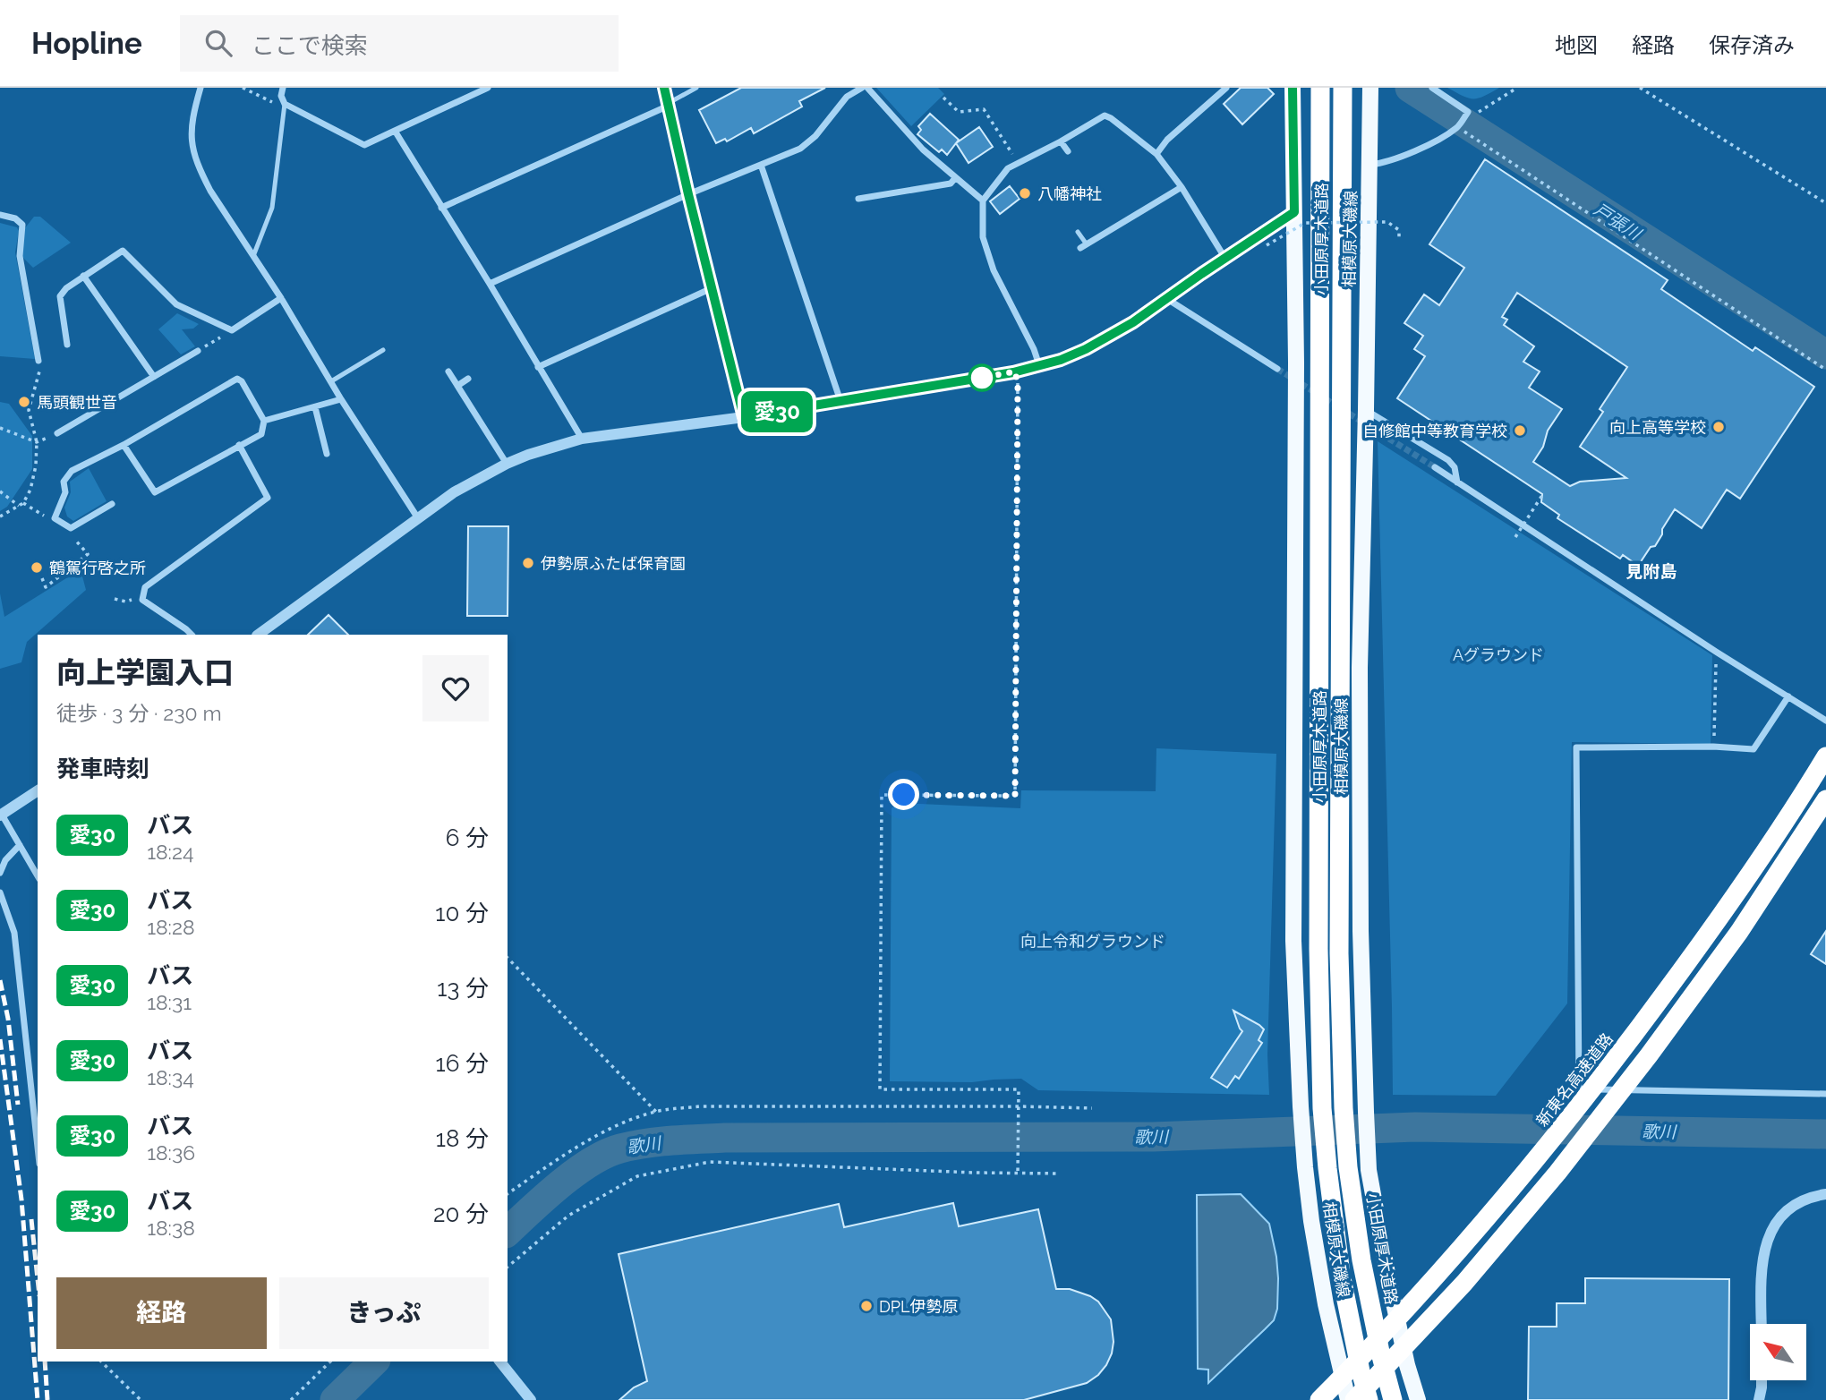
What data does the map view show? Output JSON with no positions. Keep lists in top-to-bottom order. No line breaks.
{"streets":{"highway":["小田原厚木道路","新東名高速道路"],"main road":["相模原大磯線"]},"districts":["見附島"],"water":["戸張川","歌川"],"parks":["Aグラウンド","向上令和グラウンド"],"places":["八幡神社","馬頭観世音","向上高等学校","自修館中等教育学校","伊勢原ふたば保育園","鶴駕行啓之所","DPL伊勢原"],"lines":["bus line 愛30"],"north":"top left","page":{"header":"Hopline","search":"ここで検索","nav":["地図","経路","保存済み"],"on_map":"愛30","heading":[["向上学園入口","徒歩 · 3 分 · 230 m"],"発車時刻"],"list":[{"mark":"愛30","name":"バス","note":"18:24","value":"6 分"},{"mark":"愛30","name":"バス","note":"18:28","value":"10 分"},{"mark":"愛30","name":"バス","note":"18:31","value":"13 分"},{"mark":"愛30","name":"バス","note":"18:34","value":"16 分"},{"mark":"愛30","name":"バス","note":"18:36","value":"18 分"},{"mark":"愛30","name":"バス","note":"18:38","value":"20 分"}],"buttons":["経路","きっぷ"]}}
